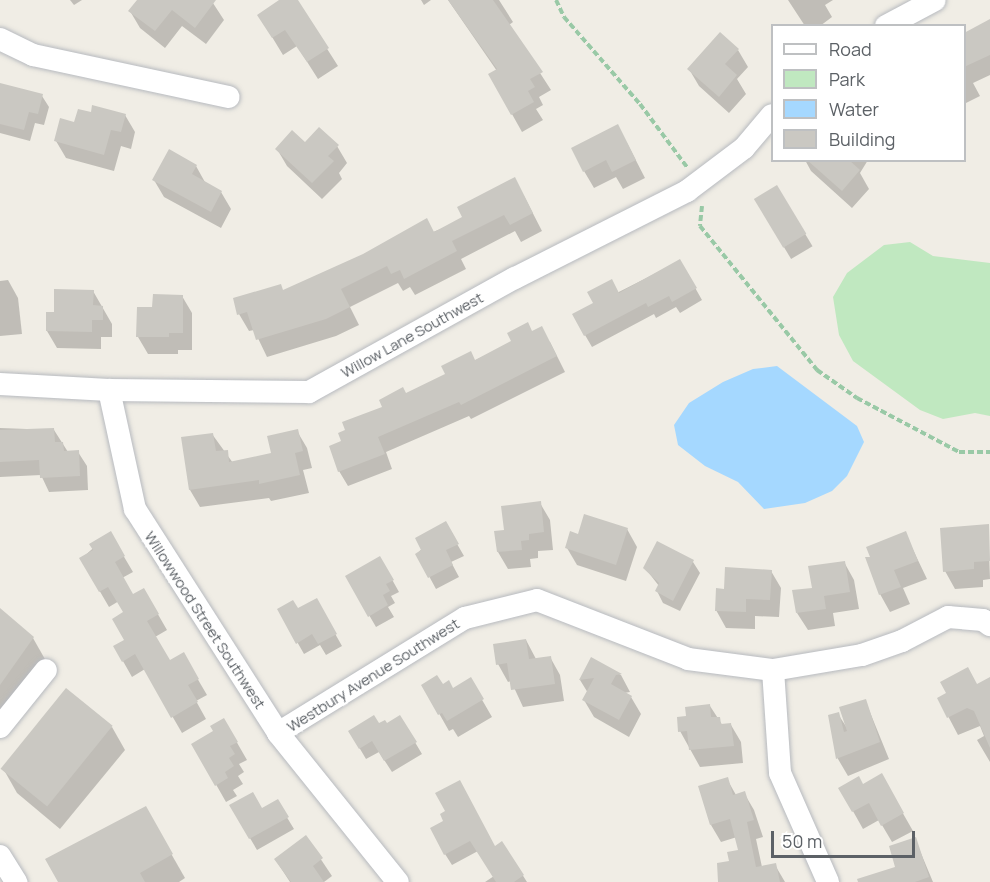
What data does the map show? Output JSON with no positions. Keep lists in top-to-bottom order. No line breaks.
{"streets":{"street":["Willow Lane Southwest","Willowwood Street Southwest","Westbury Avenue Southwest"]},"crossings":[["Willow Lane Southwest","Willowwood Street Southwest"],["Willowwood Street Southwest","Westbury Avenue Southwest"]],"legend":["Road","Park","Water","Building"],"scale_bar":"50 m"}
